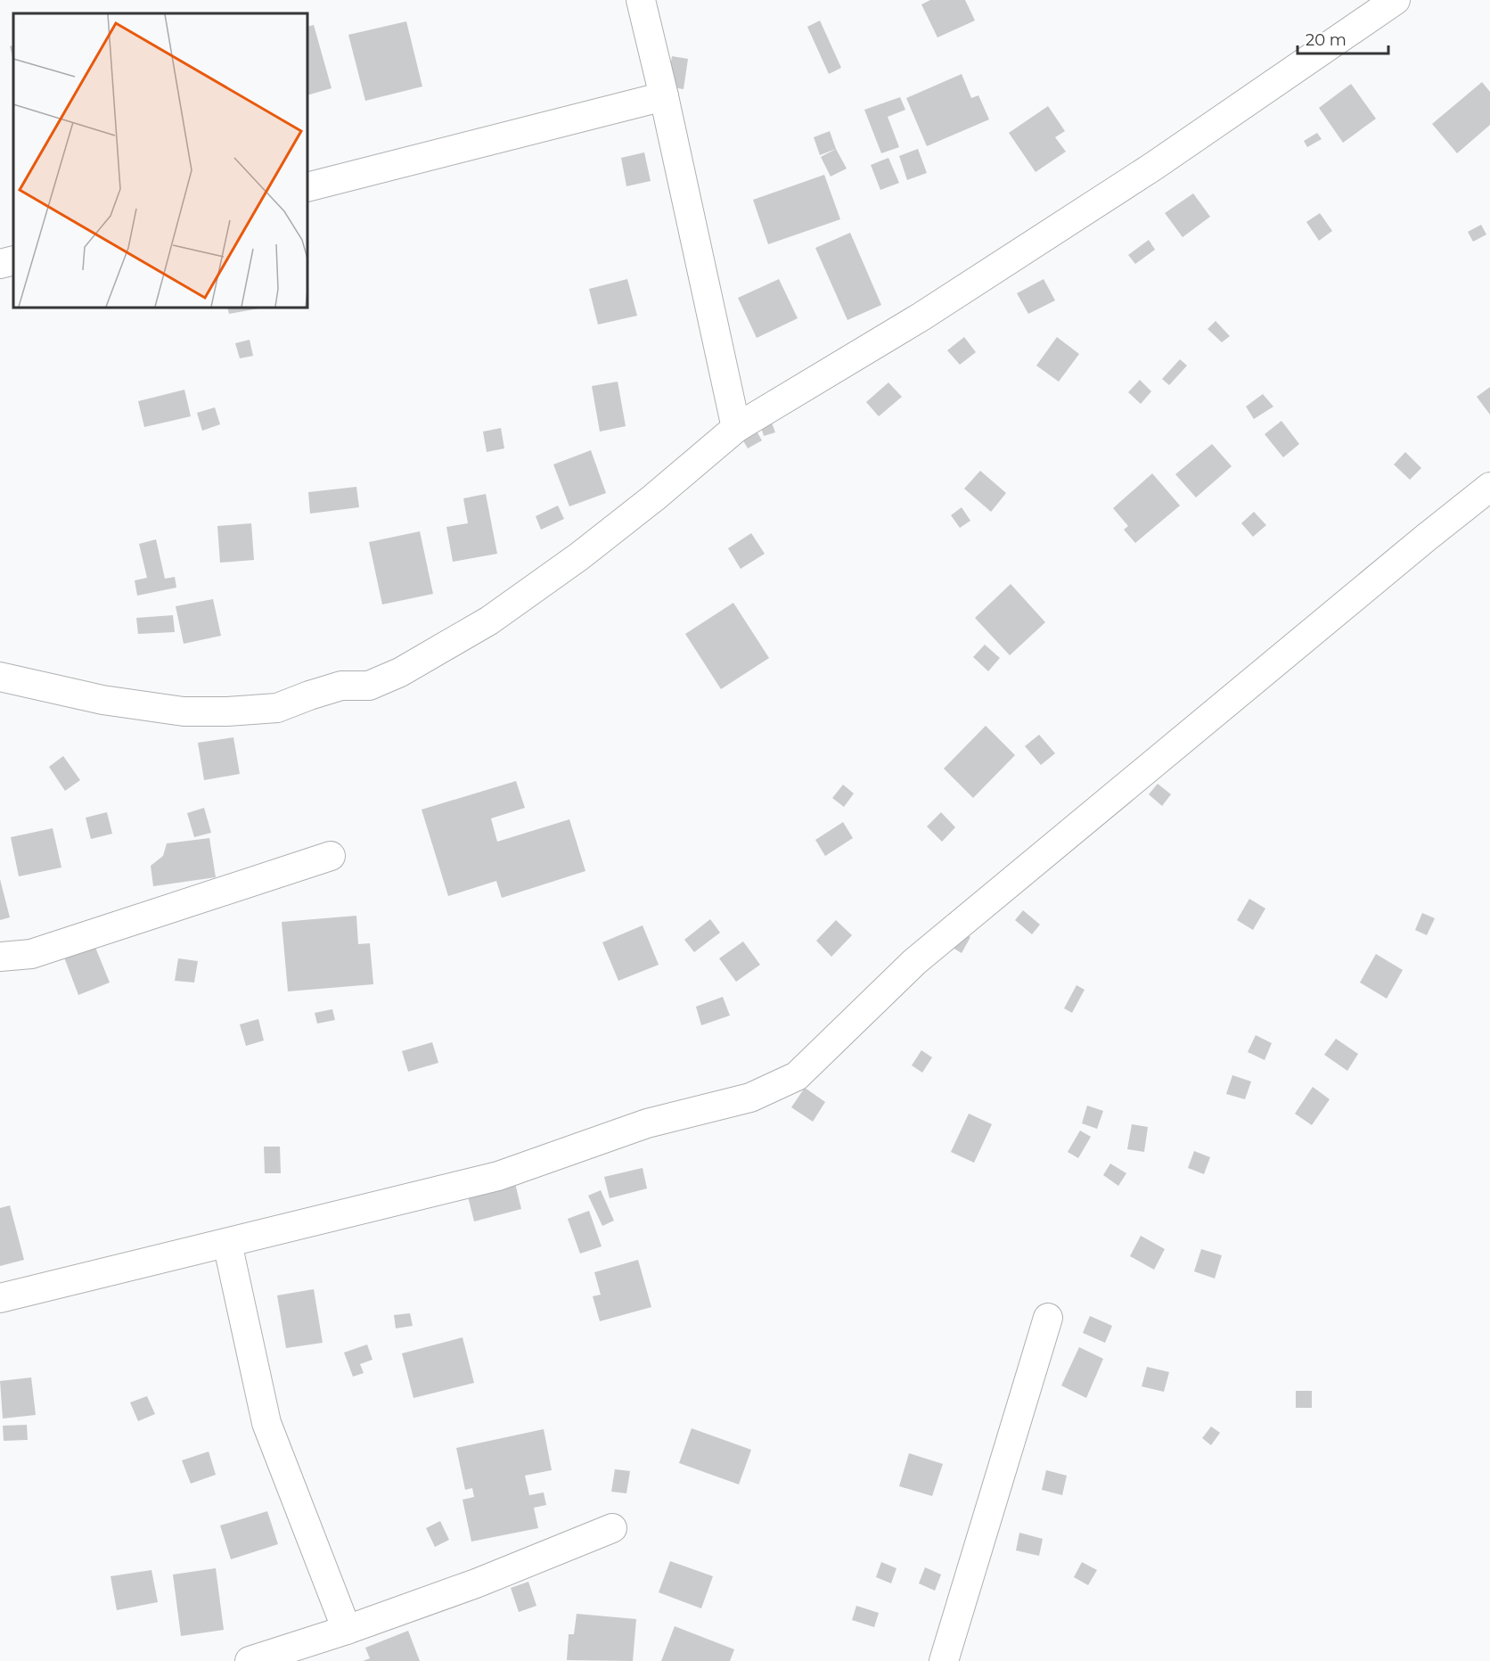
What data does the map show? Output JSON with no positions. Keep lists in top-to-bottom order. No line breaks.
{"scale_bar":"20 m"}
